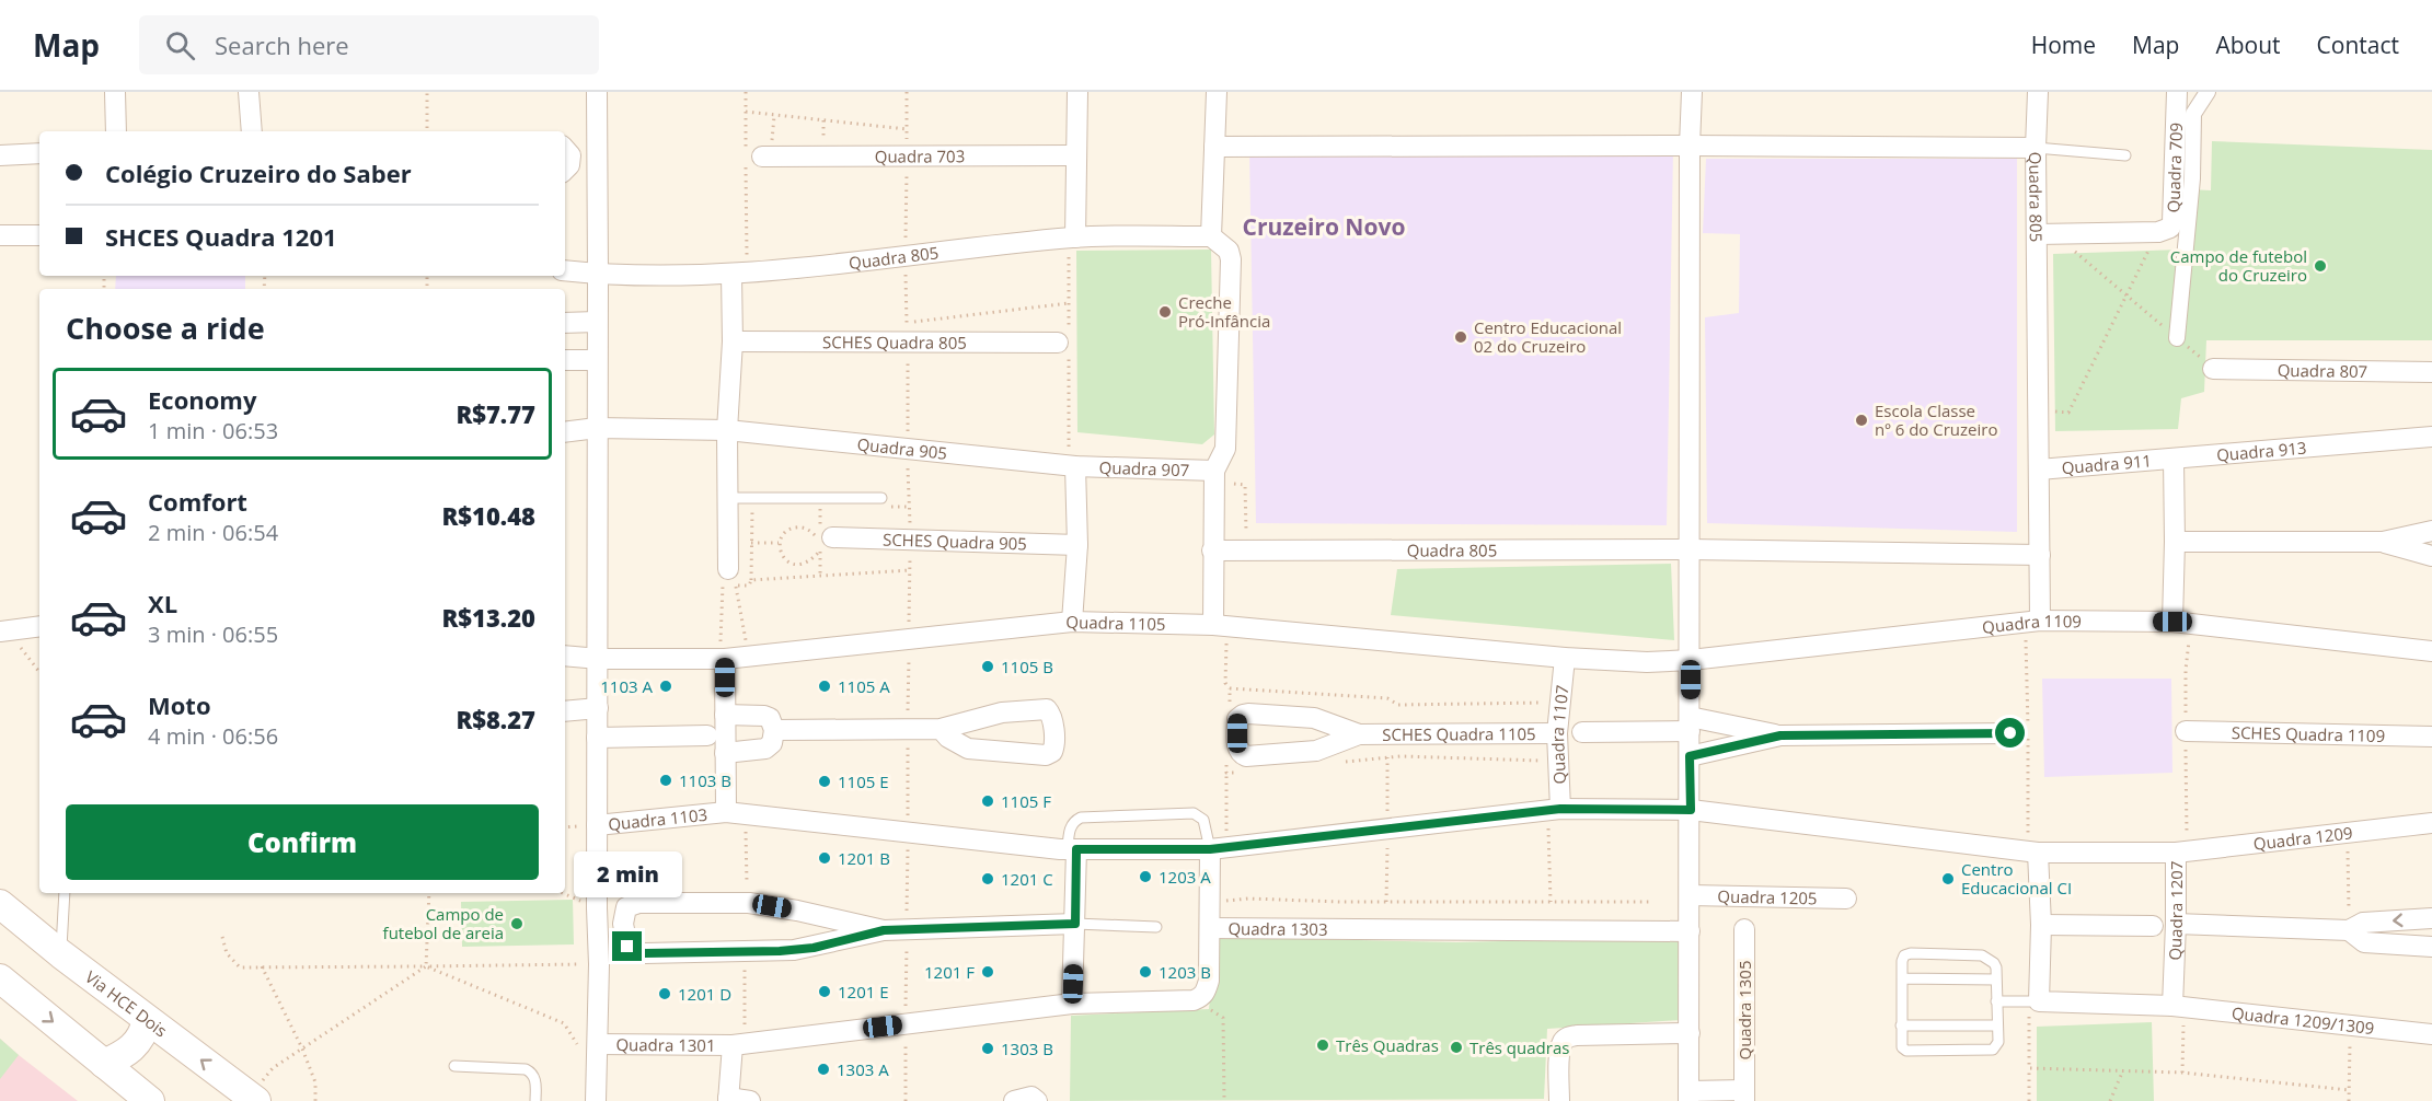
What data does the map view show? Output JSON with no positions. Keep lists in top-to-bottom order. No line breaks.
{"streets":{"main road":["Via HCE Dois"],"street":["Quadra 703","Quadra 709","Quadra 805","SCHES Quadra 805","Quadra 807","Quadra 905","Quadra 913","Quadra 911","Quadra 907","SCHES Quadra 905","Quadra 1105","Quadra 1109","SCHES Quadra 1109","SCHES Quadra 1105","Quadra 1107","Quadra 1103","Quadra 1209","Quadra 1205","Quadra 1207","Quadra 1303","Quadra 1305","Quadra 1209/1309","Quadra 1301"]},"crossings":[["Quadra 709","Quadra 805"],["Quadra 805","Quadra 911"],["Quadra 805","Quadra 1109"],["Quadra 905","Quadra 907"],["Quadra 913","Quadra 911"],["Quadra 907","SCHES Quadra 905"],["Quadra 907","Quadra 1105"],["Quadra 1105","Quadra 1107"],["SCHES Quadra 1105","Quadra 1107"],["Quadra 1209","Quadra 1207"],["Quadra 1207","Quadra 1209/1309"],["Quadra 1303","Quadra 1305"],["Quadra 1303","Quadra 1301"]],"districts":["Cruzeiro Novo"],"places":["Campo de futebol do Cruzeiro","Creche Pró-Infância","Centro Educacional 02 do Cruzeiro","Escola Classe nº 6 do Cruzeiro","1105 B","1103 A","1105 A","1103 B","1105 E","1105 F","1201 B","1203 A","1201 C","Centro Educacional CI","Campo de futebol de areia","1201 F","1203 B","1201 E","1201 D","Três Quadras","Três quadras","1303 B","1303 A"],"page":{"header":"Map","search":"Search here","nav":["Home","Map","About","Contact"],"banner":["Colégio Cruzeiro do Saber","SHCES Quadra 1201"],"heading":"Choose a ride","list":[{"name":"Economy","note":"1 min · 06:53","value":"R$7.77"},{"name":"Comfort","note":"2 min · 06:54","value":"R$10.48"},{"name":"XL","note":"3 min · 06:55","value":"R$13.20"},{"name":"Moto","note":"4 min · 06:56","value":"R$8.27"}],"buttons":"Confirm","bubble":"2 min"}}
